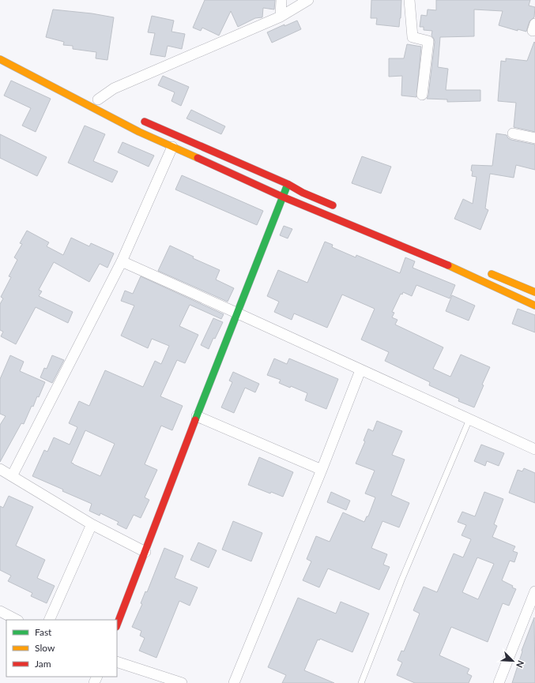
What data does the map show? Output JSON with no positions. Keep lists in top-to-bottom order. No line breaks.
{"legend":["Fast","Slow","Jam"],"north":"bottom right"}
